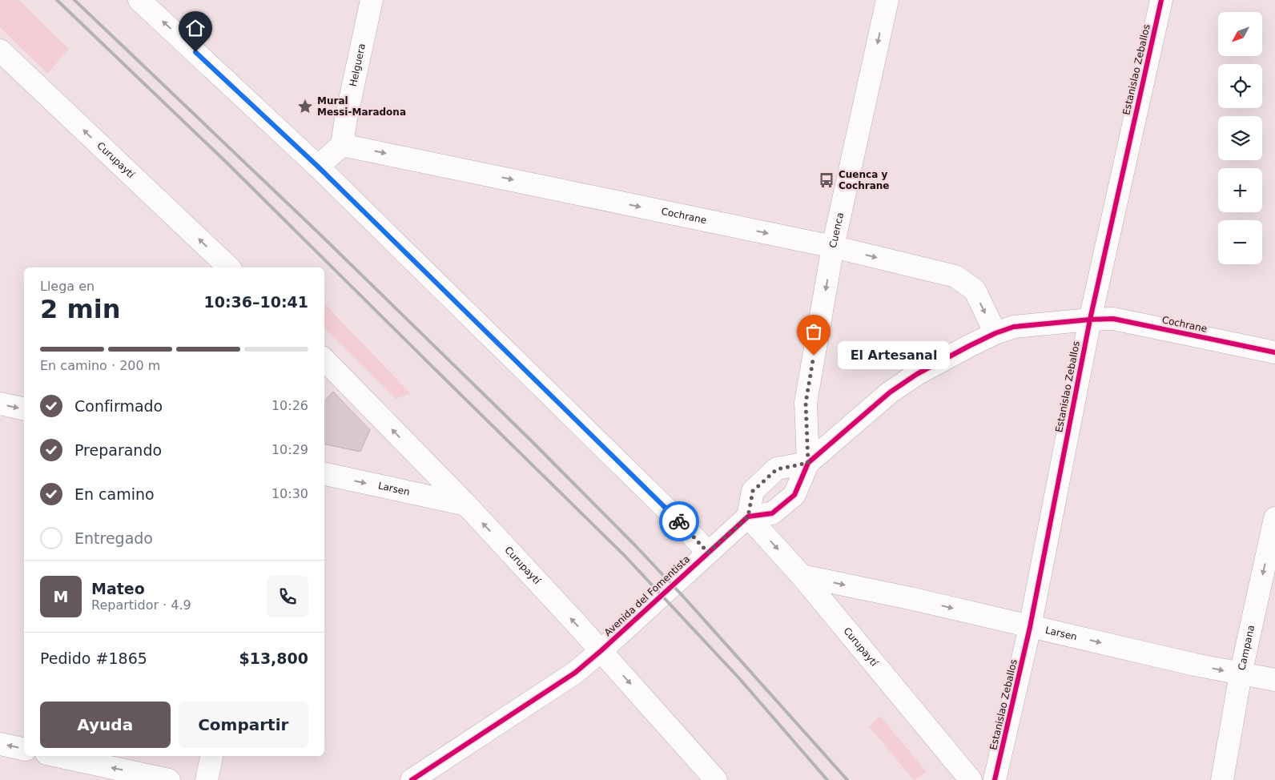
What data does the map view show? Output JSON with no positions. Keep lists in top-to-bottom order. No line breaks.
{"streets":{"street":["Helguera","Estanislao Zeballos","Curupaytí","Cochrane","Cuenca","Larsen","Avenida del Fomentista","Campana"]},"crossings":[["Helguera","Cochrane"],["Estanislao Zeballos","Cochrane"],["Estanislao Zeballos","Larsen"],["Curupaytí","Larsen"],["Curupaytí","Avenida del Fomentista"],["Cochrane","Cuenca"],["Larsen","Campana"]],"one_way":["Cochrane","Cuenca","Larsen","Campana"],"places":{"place":["Mural Messi-Maradona"],"bus stop":["Cuenca y Cochrane"],"other":["El Artesanal"]},"north":"bottom left","page":{"map_buttons":["+","−"],"heading":["2 min","Llega en","10:36–10:41"],"panel":["Mateo","Repartidor · 4.9","Pedido #1865","$13,800"],"bar":"En camino · 200 m","bubble":"El Artesanal","list":[["Confirmado","10:26"],["Preparando","10:29"],["En camino","10:30"],"Entregado"],"round":"M","buttons":["Ayuda","Compartir"]}}
